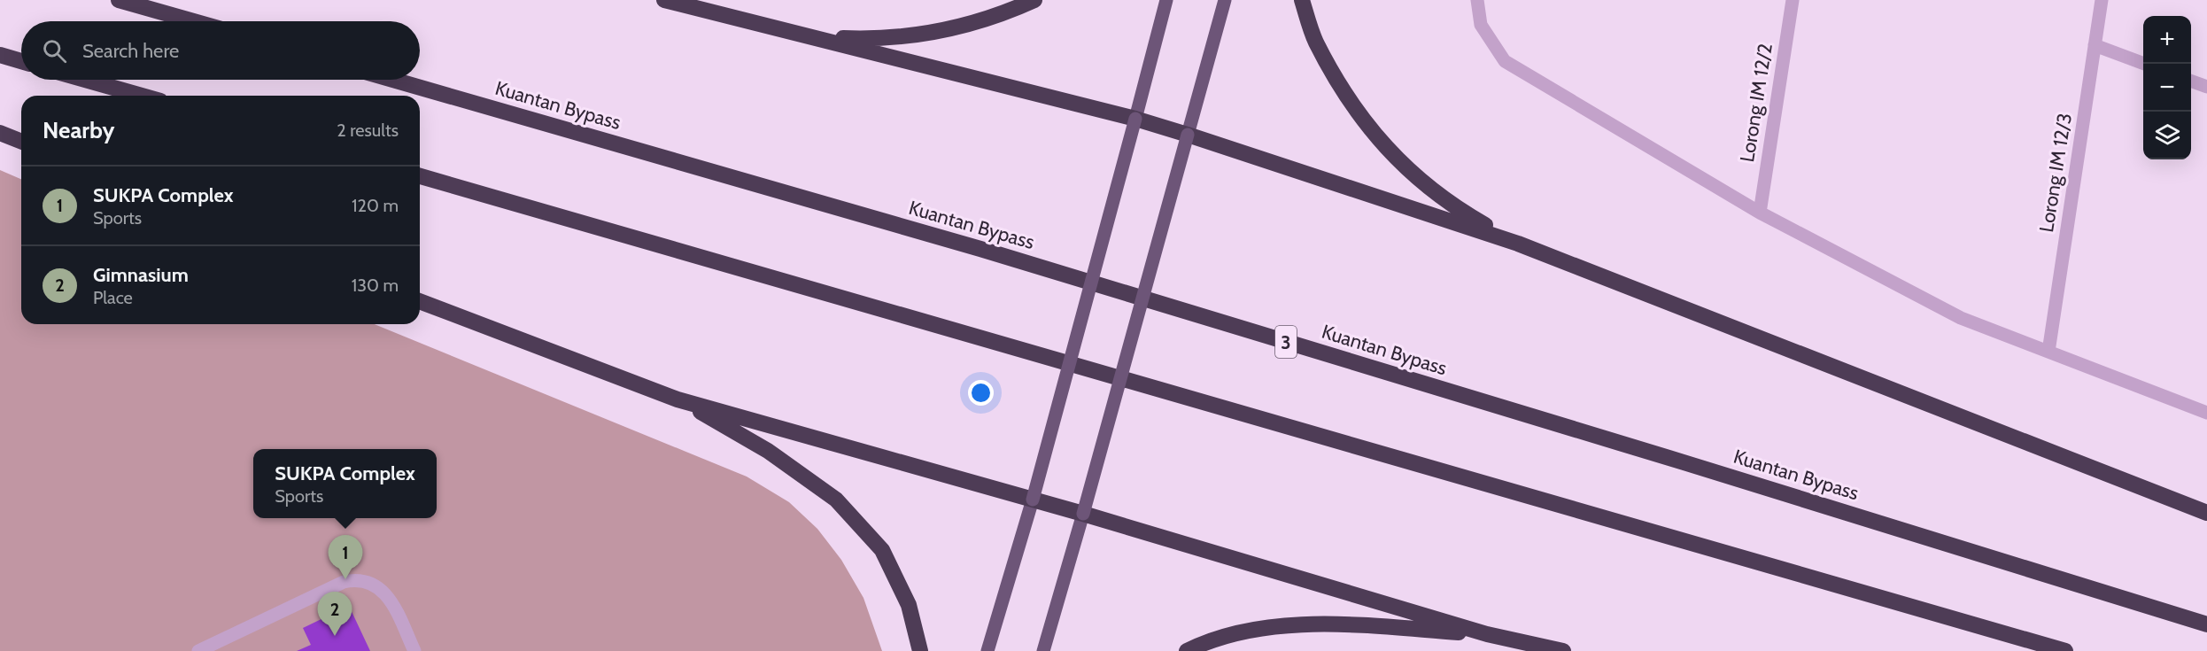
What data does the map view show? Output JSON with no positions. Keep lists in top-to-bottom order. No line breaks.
{"streets":{"highway":["Kuantan Bypass","3"],"street":["Lorong IM 12/2","Lorong IM 12/3"]},"page":{"map_buttons":["+","−"],"search":"Search here","heading":["Nearby","2 results"],"list":[{"mark":"1","name":"SUKPA Complex","note":"Sports","value":"120 m"},{"mark":"2","name":"Gimnasium","note":"Place","value":"130 m"}],"popup":["SUKPA Complex","Sports"],"pins":["1","2"]}}
